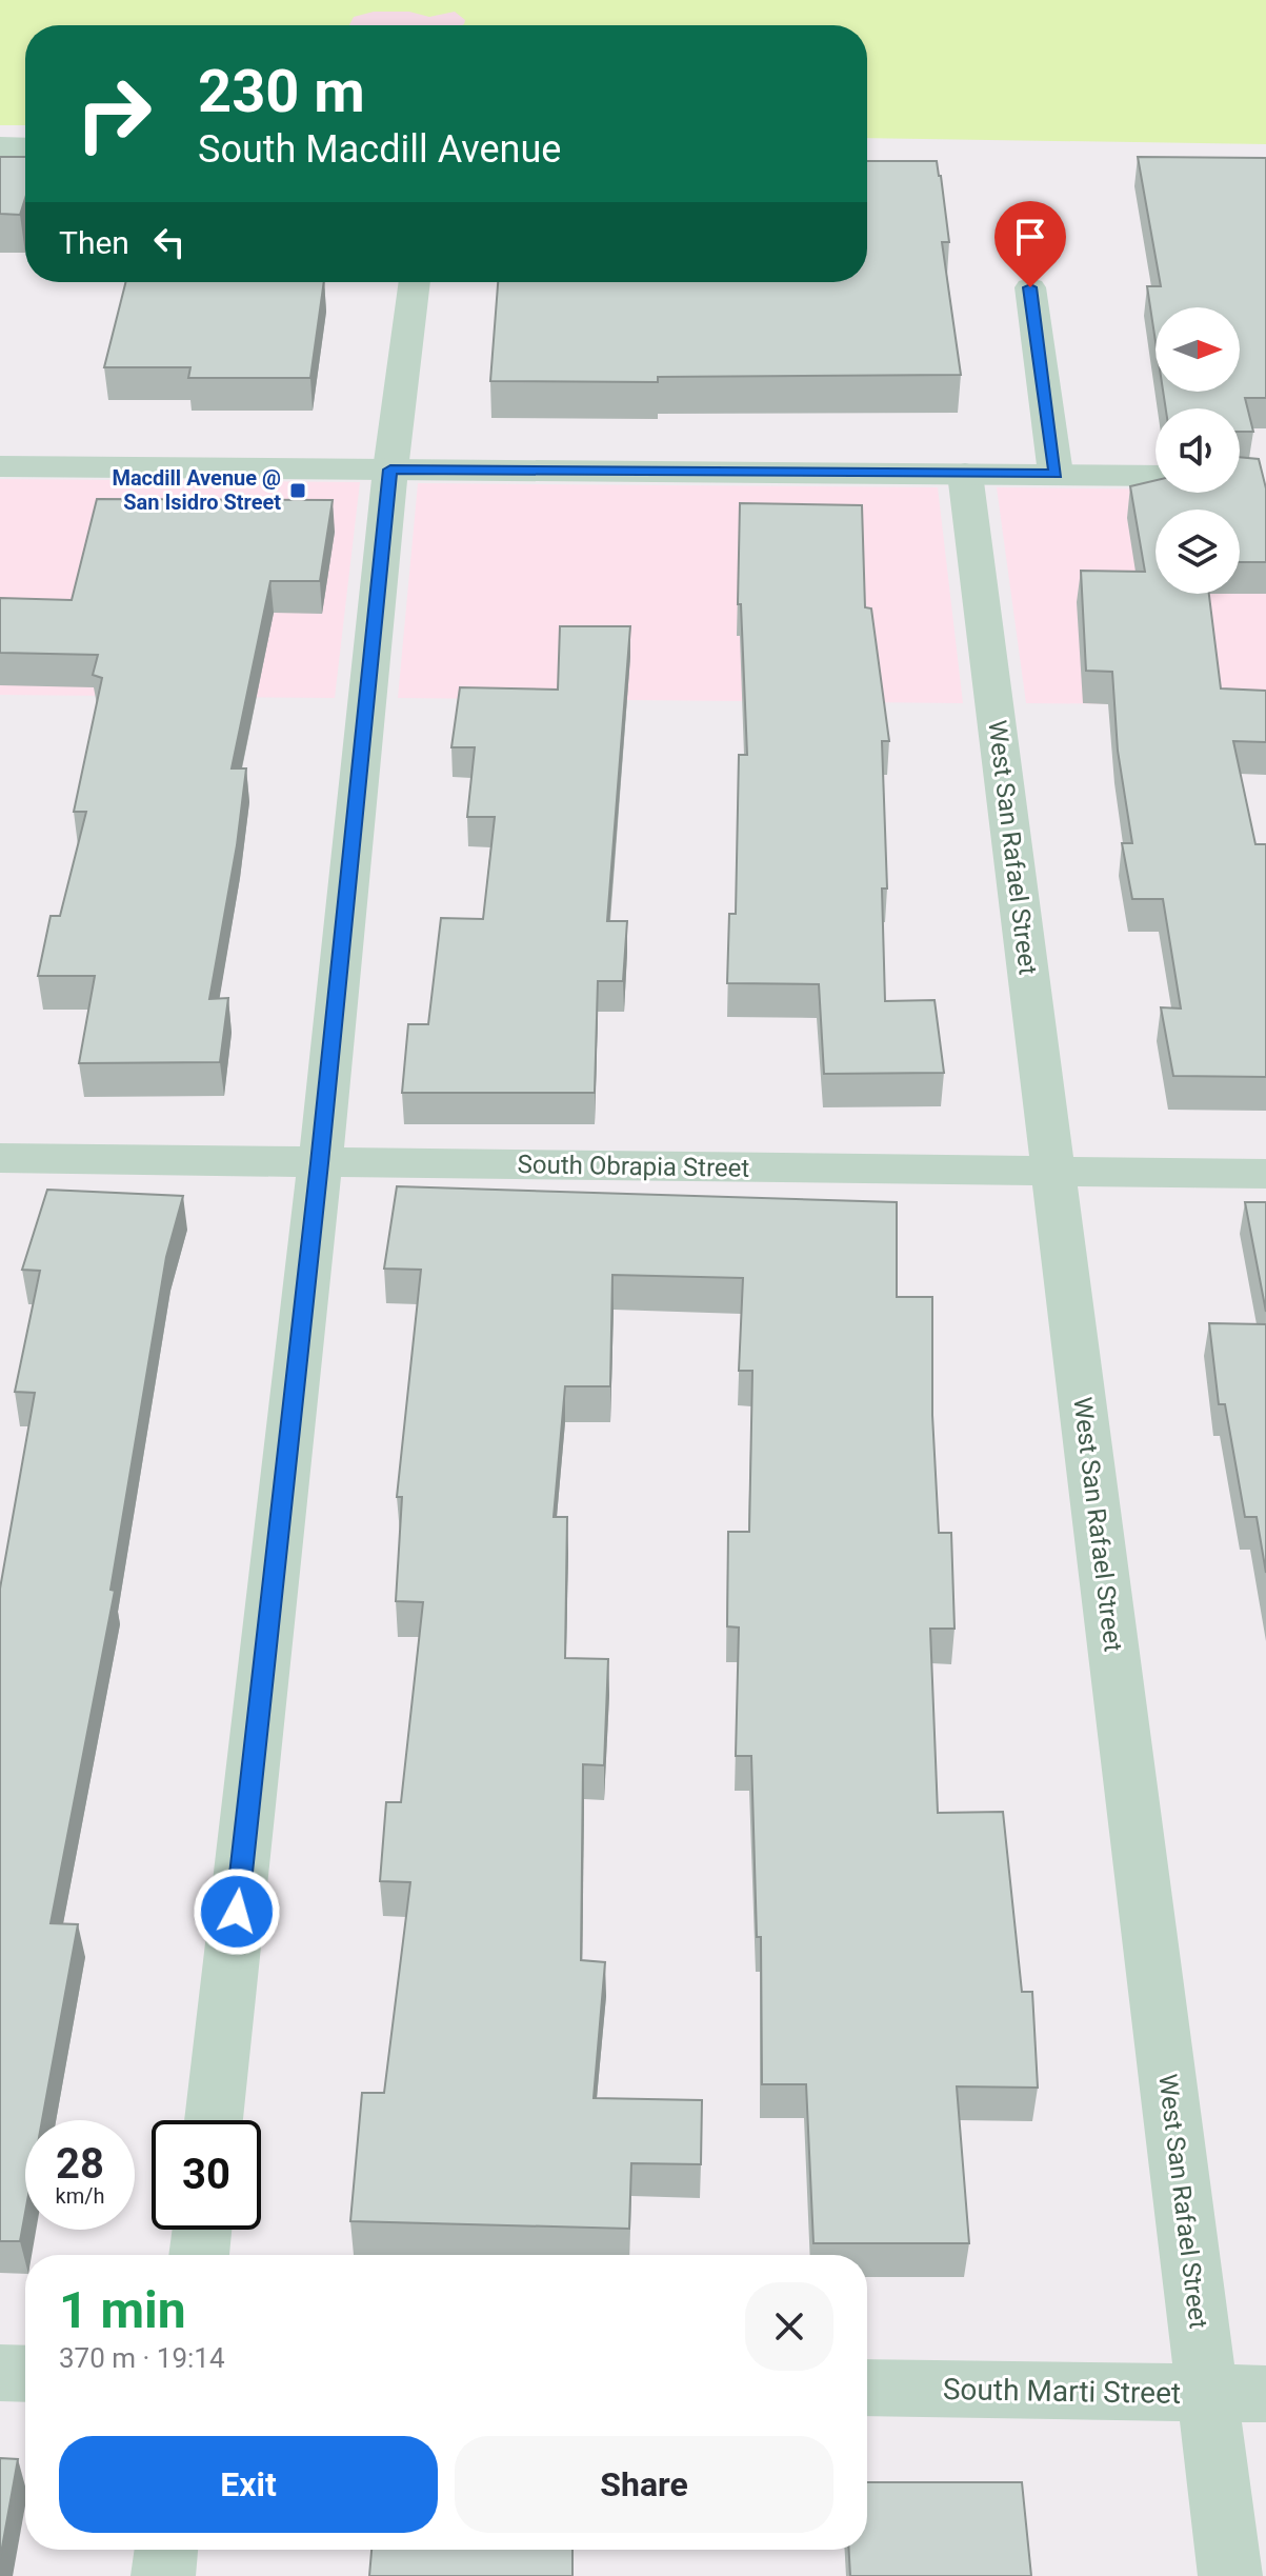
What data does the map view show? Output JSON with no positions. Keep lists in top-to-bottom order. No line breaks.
{"streets":{"street":["West San Rafael Street","South Obrapia Street","South Marti Street"]},"crossings":[["West San Rafael Street","South Obrapia Street"],["West San Rafael Street","South Marti Street"]],"places":{"transit":["Macdill Avenue @ San Isidro Street"]},"north":"right","page":{"turn":["230 m","South Macdill Avenue"],"then":"Then","speed":"28 km/h","limit":"30","heading":["1 min","370 m · 19:14"],"buttons":["Exit","Share"]}}
